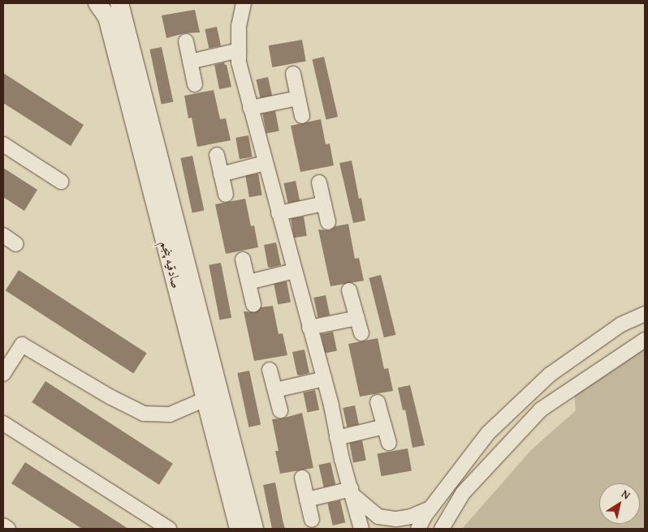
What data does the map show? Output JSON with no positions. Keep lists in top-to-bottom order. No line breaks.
{"streets":{"street":["صادقیه پنجم"]},"north":"top right"}
